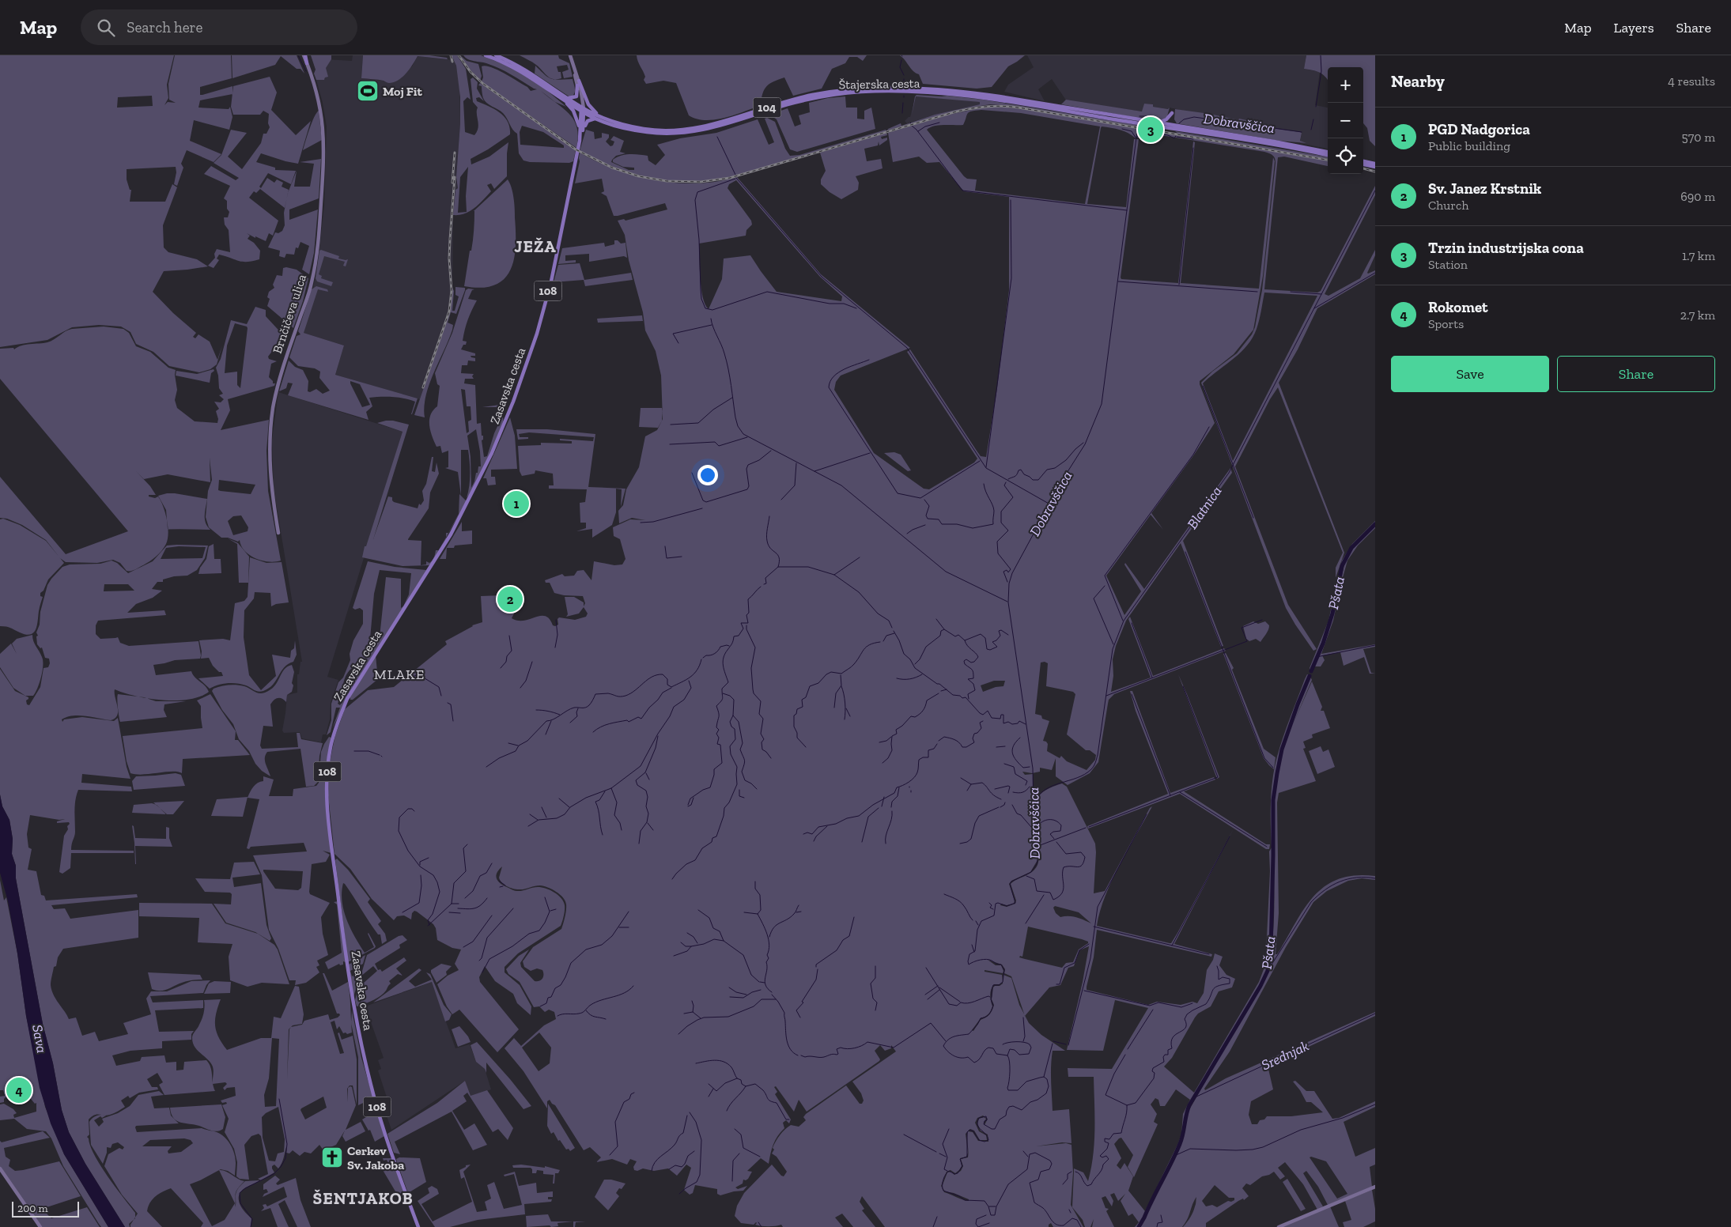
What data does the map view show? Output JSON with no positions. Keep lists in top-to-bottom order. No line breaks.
{"streets":{"main road":["Štajerska cesta","104","108","Zasavska cesta"],"street":["Brnčičeva ulica"]},"crossings":[["Štajerska cesta","104"],["Štajerska cesta","Zasavska cesta"]],"districts":["JEŽA","MLAKE","ŠENTJAKOB"],"water":["Dobravščica","Blatnica","Pšata","Sava","Srednjak"],"places":{"sports":["Moj Fit"],"church":["Cerkev Sv. Jakoba"]},"scale_bar":"200 m","page":{"header":"Map","search":"Search here","nav":["Map","Layers","Share"],"heading":["Nearby","4 results"],"map_buttons":["+","−"],"list":[{"mark":"1","name":"PGD Nadgorica","note":"Public building","value":"570 m"},{"mark":"2","name":"Sv. Janez Krstnik","note":"Church","value":"690 m"},{"mark":"3","name":"Trzin industrijska cona","note":"Station","value":"1.7 km"},{"mark":"4","name":"Rokomet","note":"Sports","value":"2.7 km"}],"pins":["3","1","2","4"],"buttons":["Save","Share"],"scale":"200 m"}}
